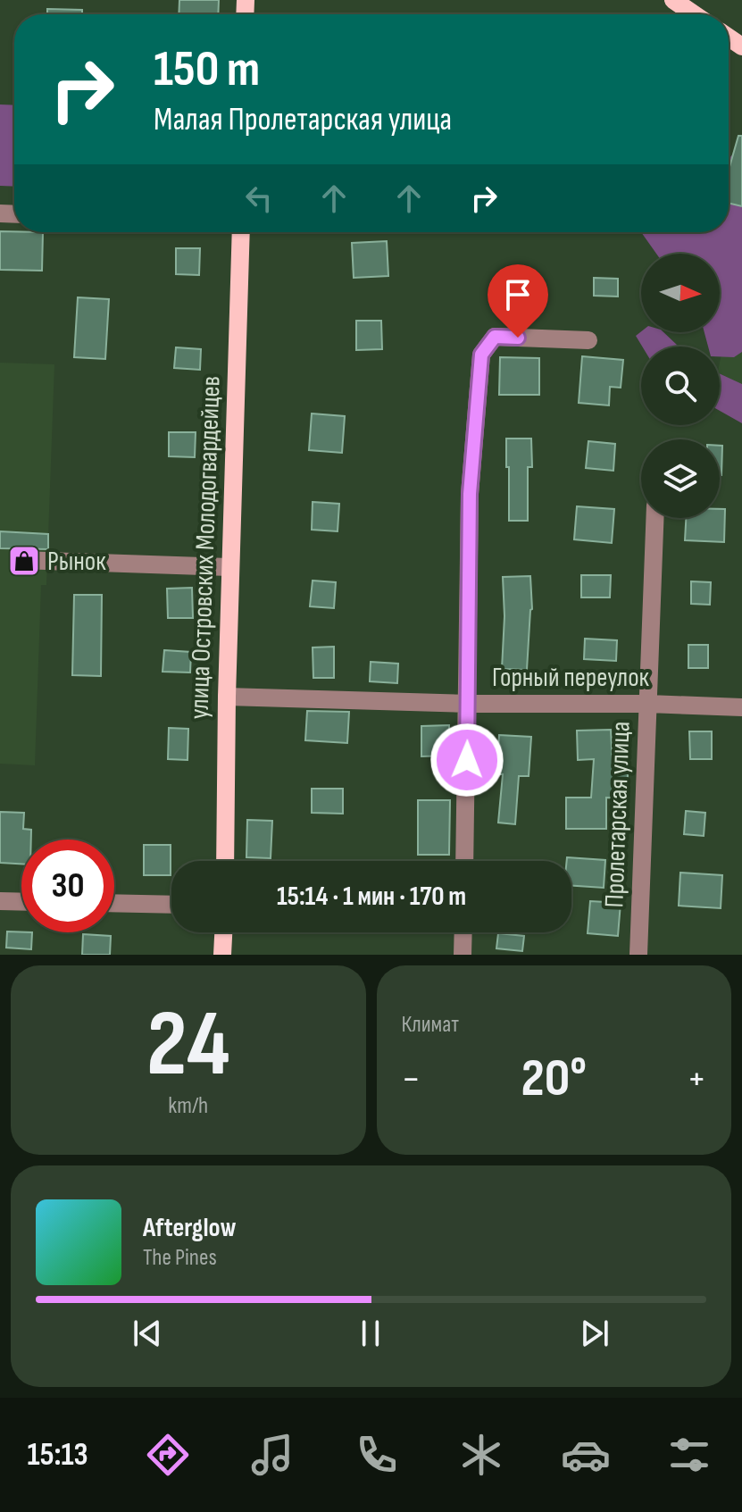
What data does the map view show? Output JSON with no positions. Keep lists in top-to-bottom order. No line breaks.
{"streets":{"main road":["улица Островских Молодогвардейцев"],"street":["Горный переулок","Пролетарская улица"]},"crossings":[["улица Островских Молодогвардейцев","Горный переулок"],["Горный переулок","Пролетарская улица"]],"places":{"shop":["Рынок"]},"north":"right","page":{"turn":["150 m","Малая Пролетарская улица"],"limit":"30","trip":"15:14 · 1 мин · 170 m","tile":[["24","km/h"],"Климат"],"heat":["−","20°","+"],"song":["Afterglow","The Pines"],"tabs":"15:13"}}
